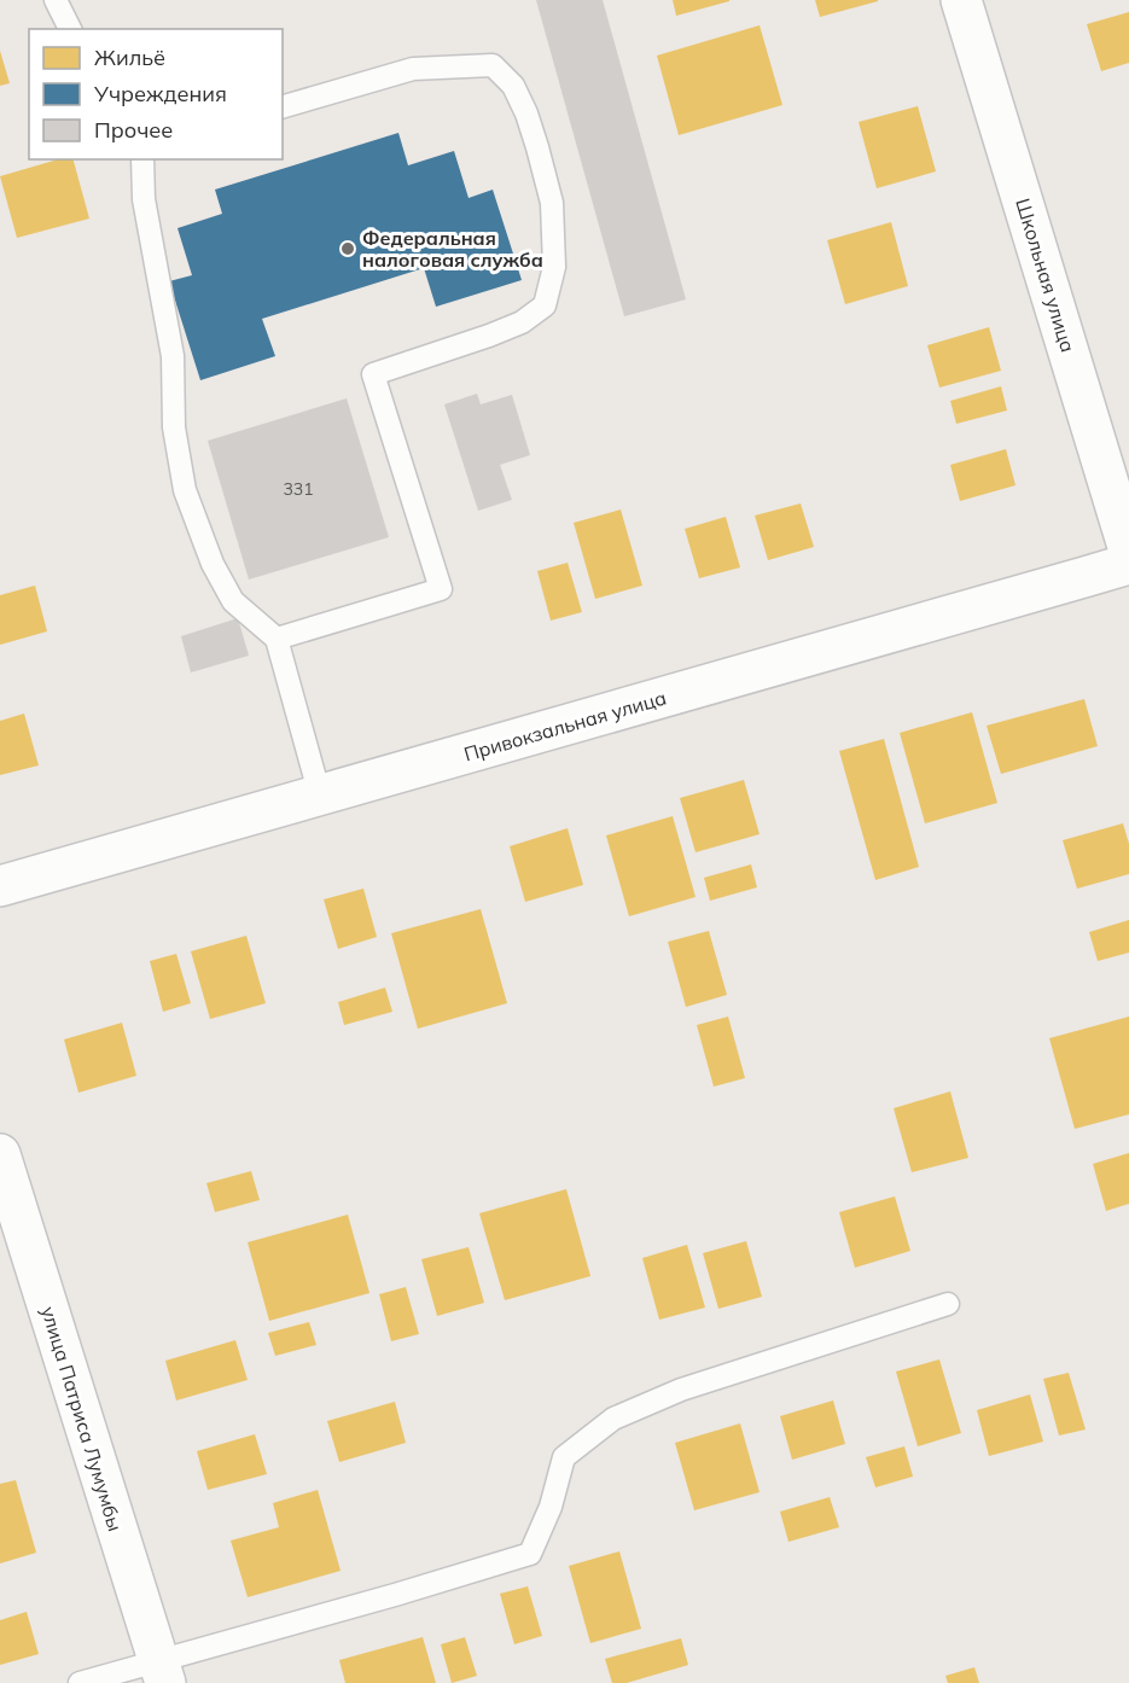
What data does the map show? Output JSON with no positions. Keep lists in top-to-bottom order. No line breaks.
{"streets":{"street":["Школьная улица","Привокзальная улица","улица Патриса Лумумбы"]},"places":["Федеральная налоговая служба"],"house_numbers":["331"],"legend":["Жильё","Учреждения","Прочее"]}
